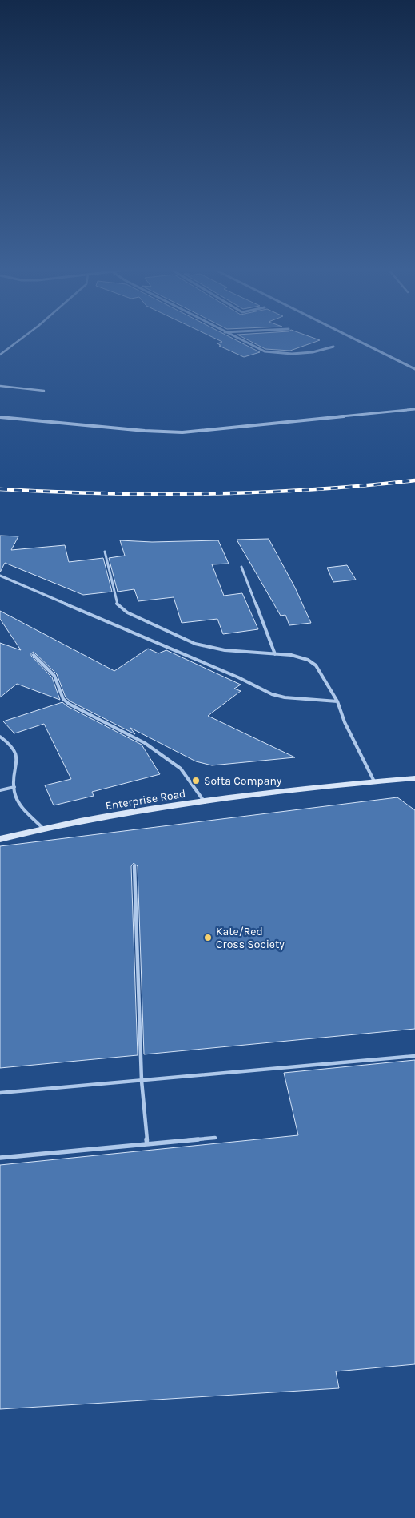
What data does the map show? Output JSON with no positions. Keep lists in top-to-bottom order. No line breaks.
{"streets":{"main road":["Enterprise Road"]},"places":["Softa Company","Kate/Red Cross Society"]}
